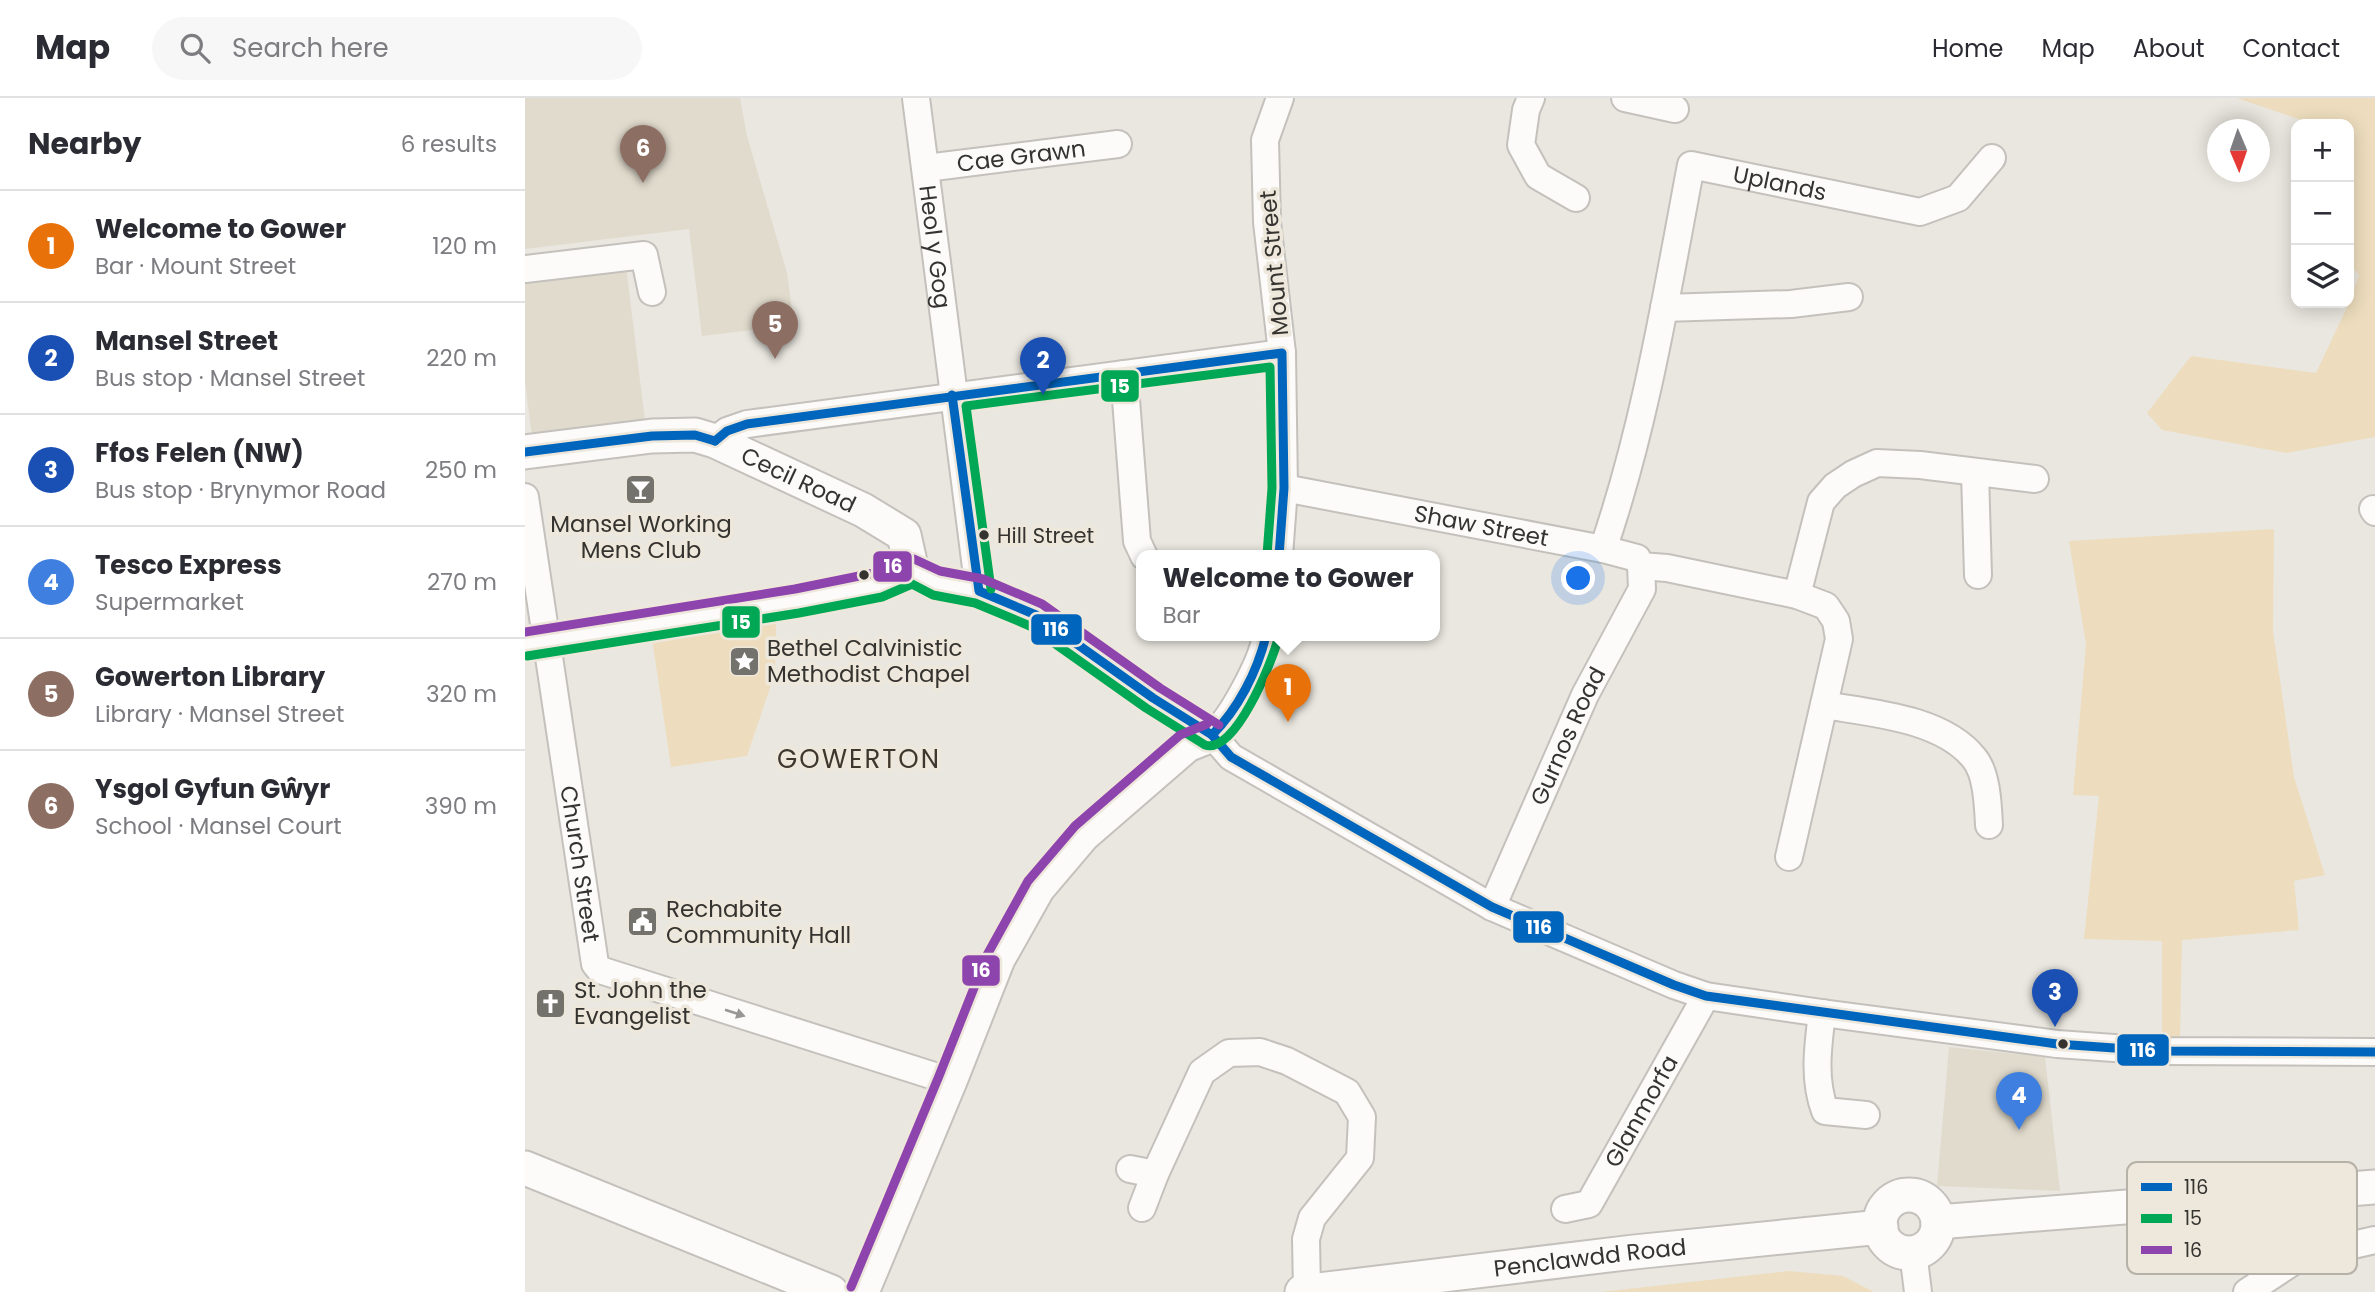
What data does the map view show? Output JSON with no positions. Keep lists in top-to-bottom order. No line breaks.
{"streets":{"main road":["Cecil Road","Penclawdd Road"],"street":["Cae Grawn","Uplands","Heol y Gog","Mount Street","Shaw Street","Gurnos Road","Church Street","Glanmorfa"]},"crossings":[["Cae Grawn","Heol y Gog"],["Uplands","Shaw Street"],["Mount Street","Shaw Street"],["Shaw Street","Gurnos Road"]],"one_way":["Church Street"],"districts":["GOWERTON"],"places":{"bar":["Mansel Working Mens Club"],"other":["Hill Street"],"place":["Bethel Calvinistic Methodist Chapel"],"public building":["Rechabite Community Hall"],"church":["St. John the Evangelist"]},"lines":["transit line 116","transit line 15","transit line 16"],"legend":["116","15","16"],"north":"bottom","page":{"header":"Map","search":"Search here","nav":["Home","Map","About","Contact"],"heading":["Nearby","6 results"],"map_buttons":["+","−"],"pins":["6","5","2","1","3","4"],"list":[{"mark":"1","name":"Welcome to Gower","note":"Bar · Mount Street","value":"120 m"},{"mark":"2","name":"Mansel Street","note":"Bus stop · Mansel Street","value":"220 m"},{"mark":"3","name":"Ffos Felen (NW)","note":"Bus stop · Brynymor Road","value":"250 m"},{"mark":"4","name":"Tesco Express","note":"Supermarket","value":"270 m"},{"mark":"5","name":"Gowerton Library","note":"Library · Mansel Street","value":"320 m"},{"mark":"6","name":"Ysgol Gyfun Gŵyr","note":"School · Mansel Court","value":"390 m"}],"popup":["Welcome to Gower","Bar"]}}
